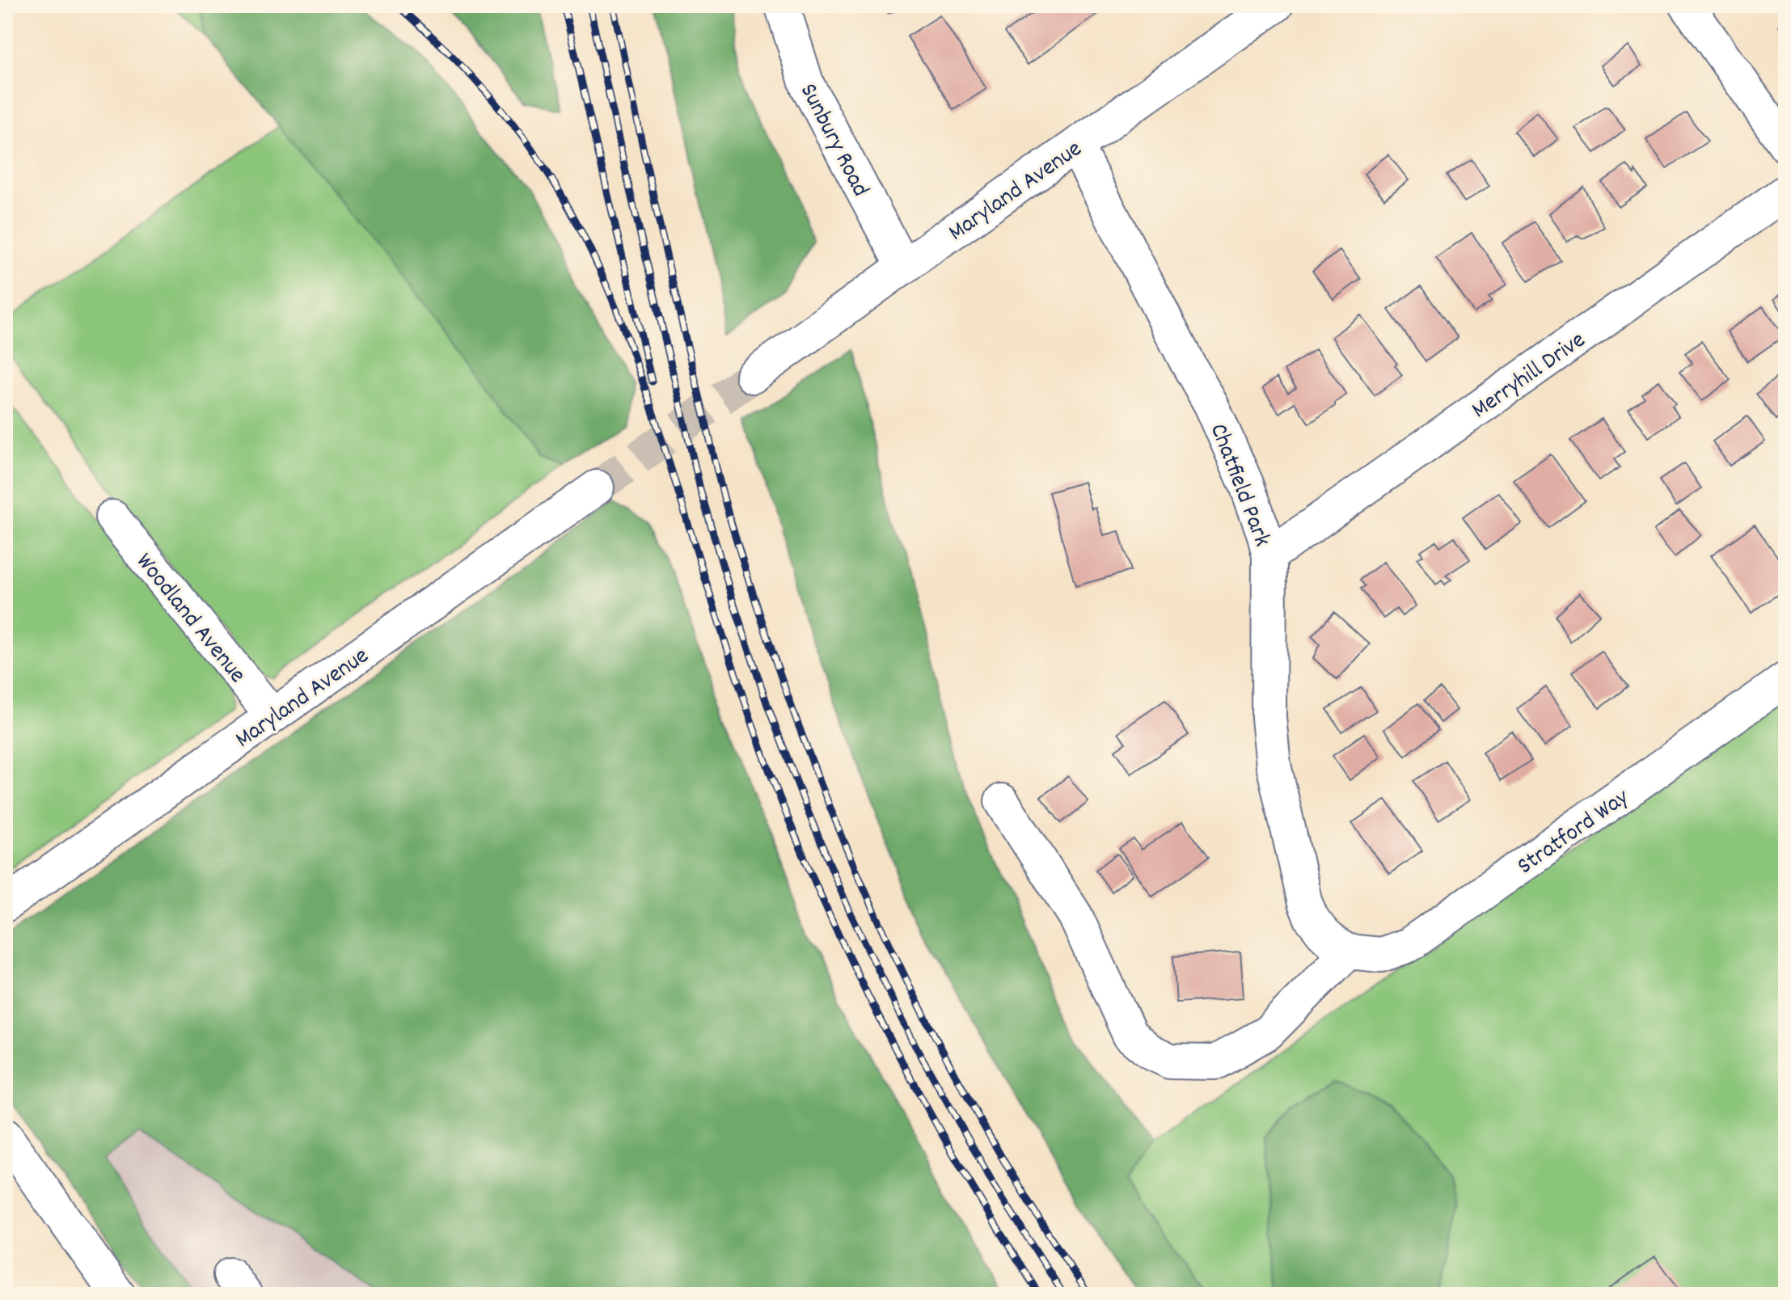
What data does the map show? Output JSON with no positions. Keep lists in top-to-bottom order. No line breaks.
{"streets":{"street":["Sunbury Road","Maryland Avenue","Merryhill Drive","Chatfield Park","Woodland Avenue","Stratford Way"]},"crossings":[["Sunbury Road","Maryland Avenue"],["Maryland Avenue","Chatfield Park"],["Maryland Avenue","Woodland Avenue"],["Merryhill Drive","Chatfield Park"],["Chatfield Park","Stratford Way"]]}
